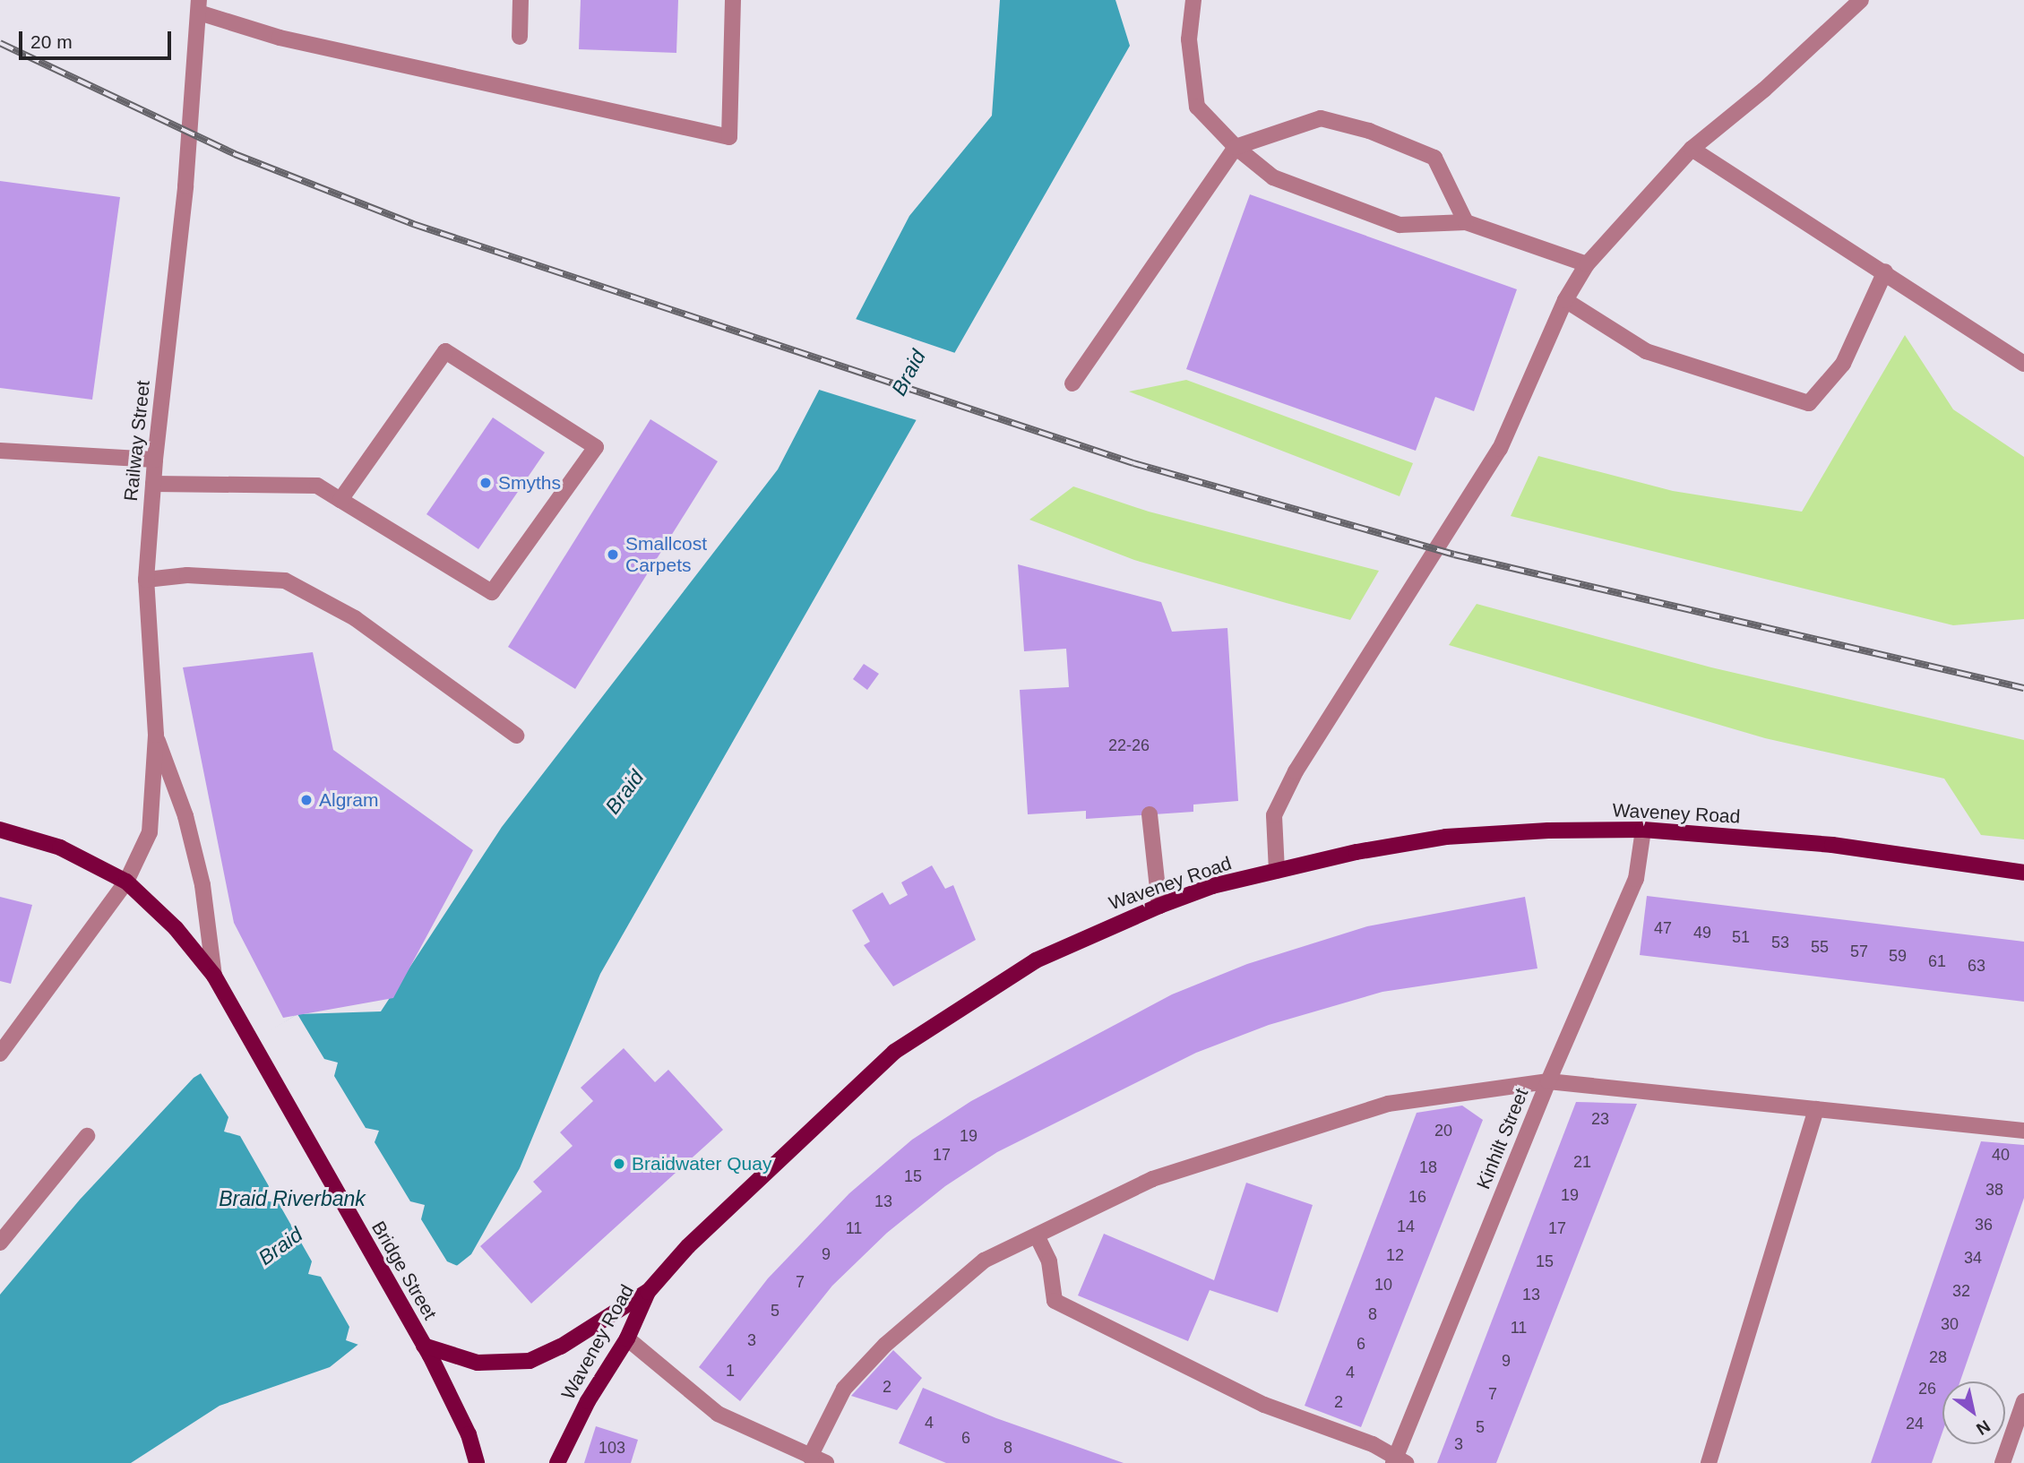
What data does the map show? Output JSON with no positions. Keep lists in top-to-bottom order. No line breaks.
{"streets":{"main road":["Waveney Road","Bridge Street"],"street":["Railway Street","Kinhilt Street"]},"crossings":[["Railway Street","Bridge Street"],["Waveney Road","Kinhilt Street"]],"water":["Braid","Braid Riverbank"],"places":["Smyths","Smallcost Carpets","Algram","Braidwater Quay"],"house_numbers":["22-26","47","49","51","53","55","57","59","61","63","23","20","19","17","40","21","18","15","38","19","16","13","36","14","11","17","9","12","34","15","7","10","32","13","5","8","30","11","3","6","28","9","1","4","2","26","7","2","4","24","5","6","3","103","8"],"scale_bar":"20 m","north":"bottom right"}
